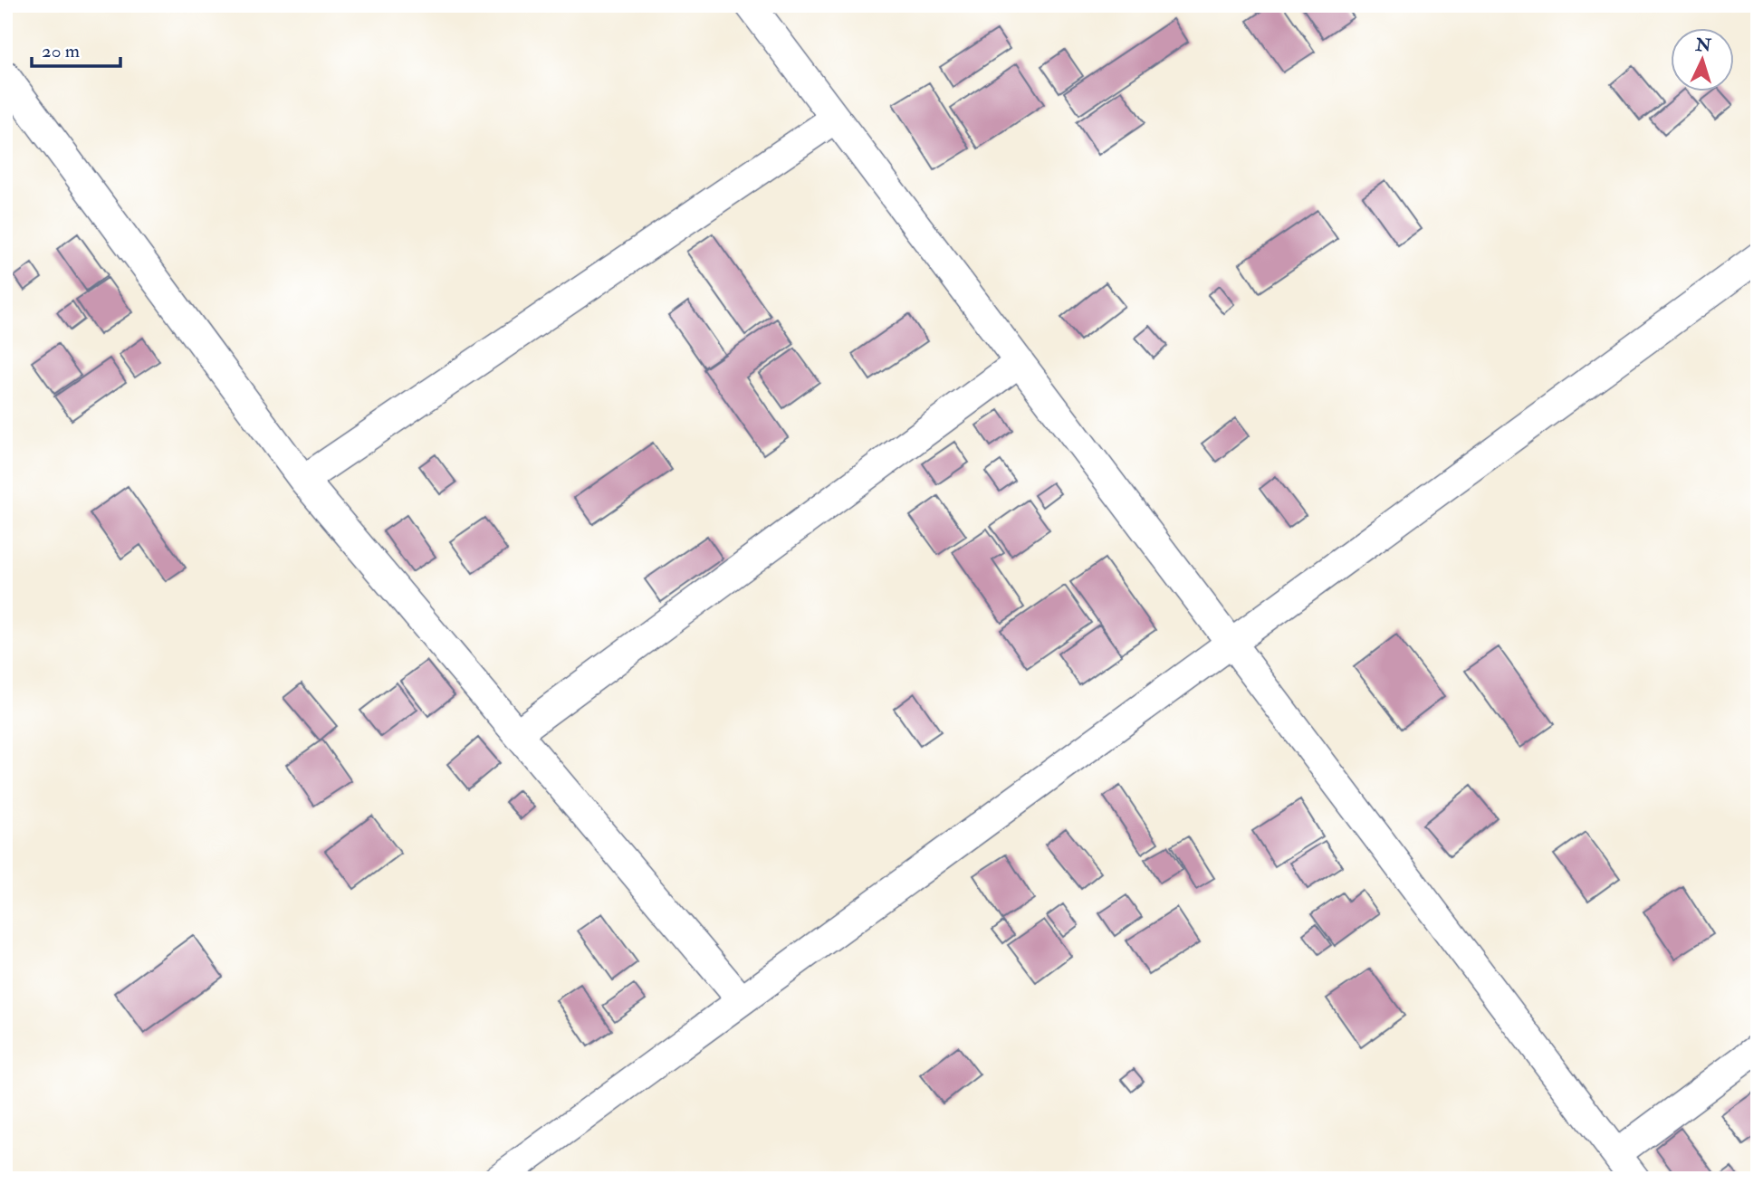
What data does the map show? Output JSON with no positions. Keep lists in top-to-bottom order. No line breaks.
{"scale_bar":"20 m","north":"top"}
